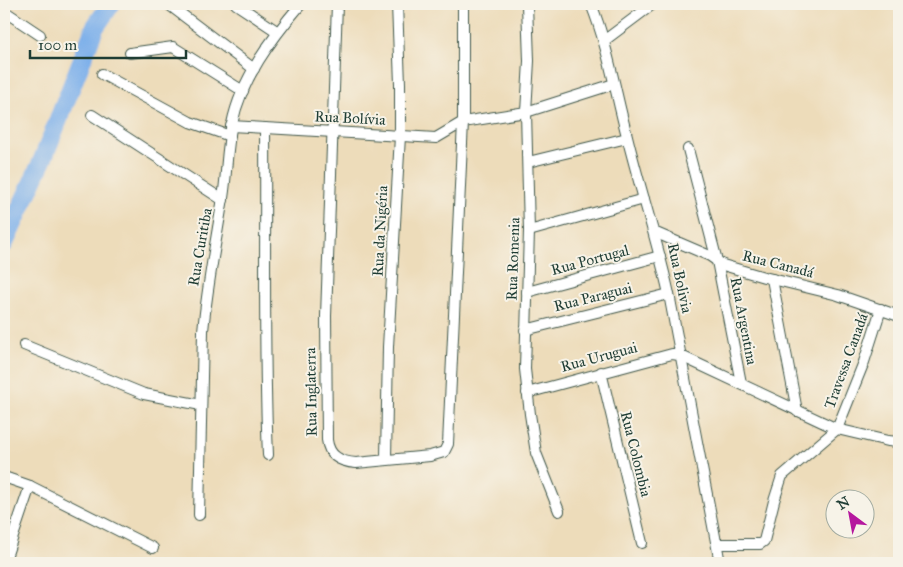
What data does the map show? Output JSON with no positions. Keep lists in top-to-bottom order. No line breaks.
{"streets":{"street":["Rua Bolívia","Rua da Nigéria","Rua Curitiba","Rua Romenia","Rua Portugal","Rua Canadá","Rua Bolivia","Rua Paraguai","Rua Argentina","Rua Uruguai","Travessa Canadá","Rua Inglaterra","Rua Colombia"]},"crossings":[["Rua Bolívia","Rua da Nigéria"],["Rua Bolívia","Rua Curitiba"],["Rua Bolívia","Rua Inglaterra"],["Rua da Nigéria","Rua Inglaterra"],["Rua Romenia","Rua Portugal"],["Rua Romenia","Rua Paraguai"],["Rua Romenia","Rua Uruguai"],["Rua Portugal","Rua Bolivia"],["Rua Canadá","Rua Bolivia"],["Rua Canadá","Rua Argentina"],["Rua Canadá","Travessa Canadá"],["Rua Bolivia","Rua Paraguai"],["Rua Bolivia","Rua Uruguai"],["Rua Bolivia","Travessa Canadá"],["Rua Uruguai","Rua Colombia"]],"scale_bar":"100 m","north":"top left"}
